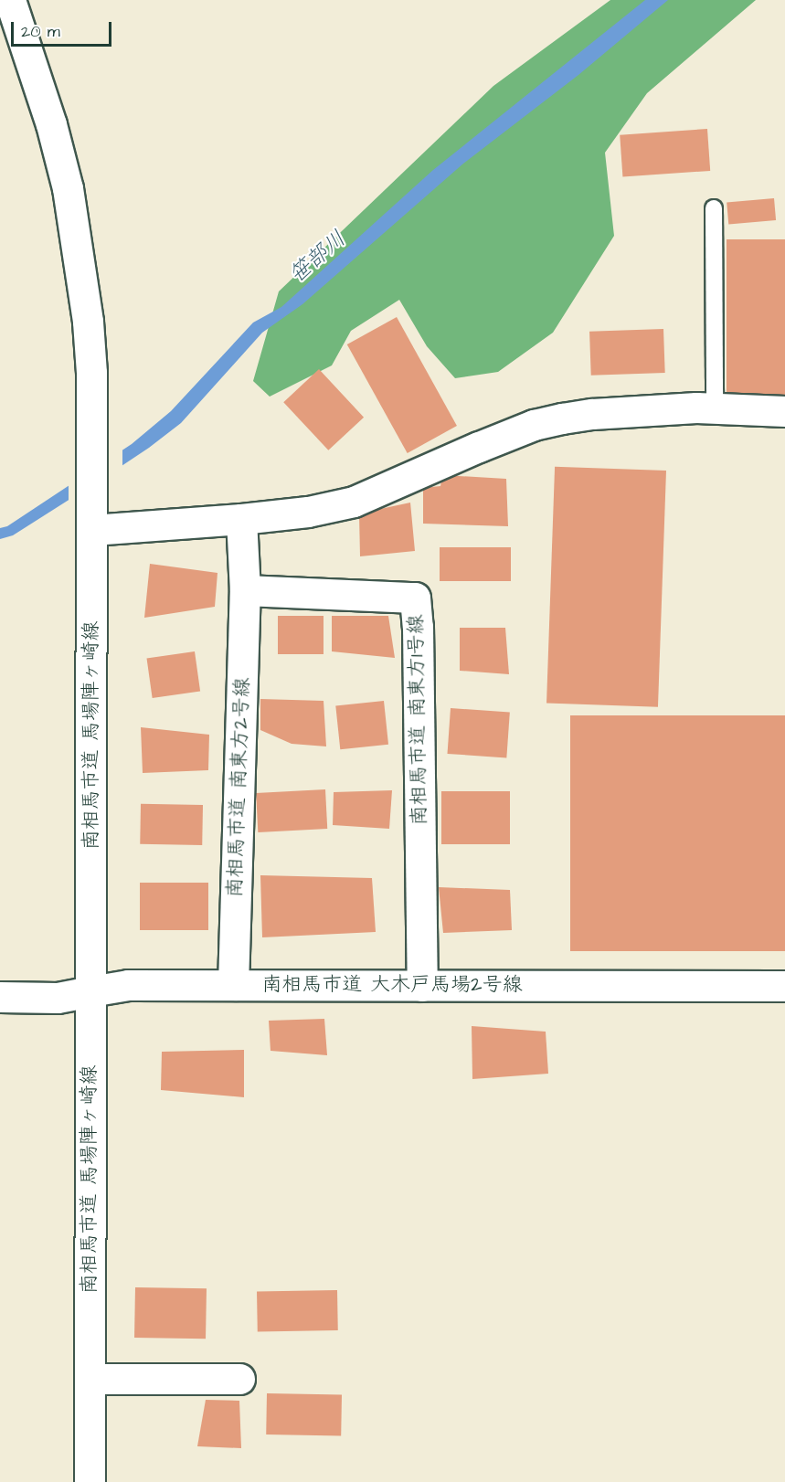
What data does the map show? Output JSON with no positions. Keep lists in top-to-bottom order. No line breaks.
{"streets":{"street":["南相馬市道 南東方1号線","南相馬市道 馬場陣ヶ崎線","南相馬市道 南東方2号線","南相馬市道 大木戸馬場2号線"]},"crossings":[["南相馬市道 南東方1号線","南相馬市道 南東方2号線"],["南相馬市道 南東方1号線","南相馬市道 大木戸馬場2号線"],["南相馬市道 馬場陣ヶ崎線","南相馬市道 大木戸馬場2号線"],["南相馬市道 南東方2号線","南相馬市道 大木戸馬場2号線"]],"water":["笹部川"],"scale_bar":"20 m"}
